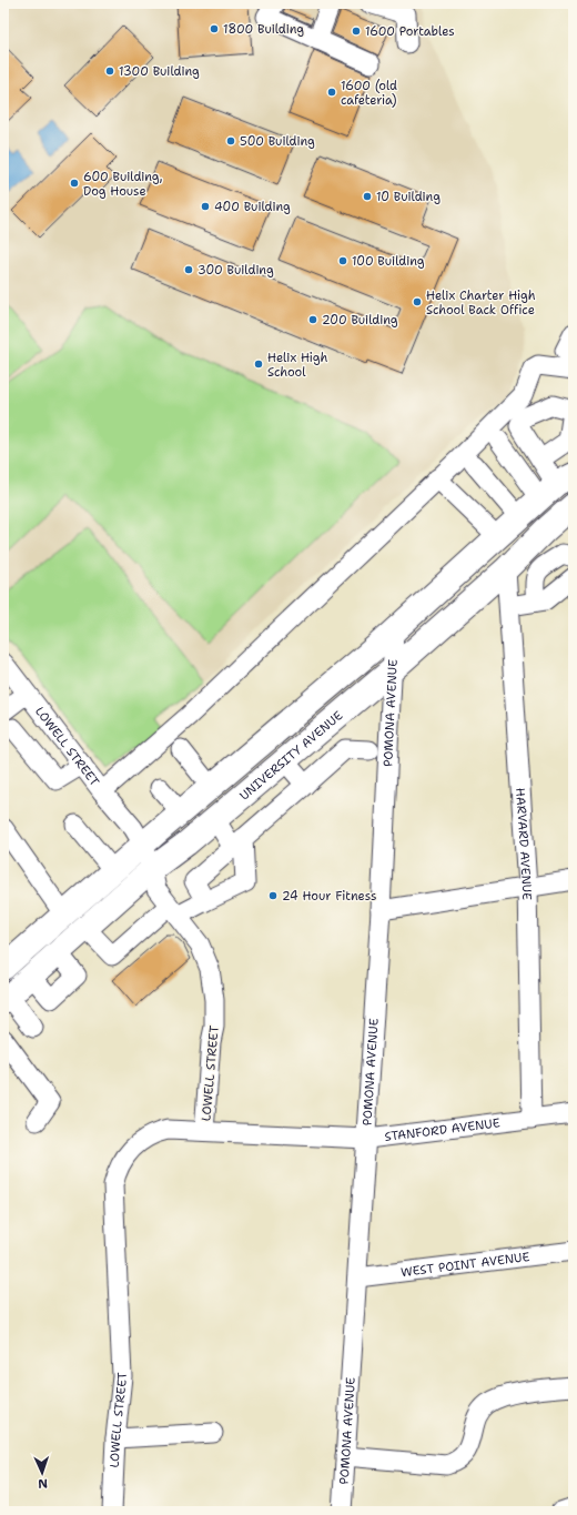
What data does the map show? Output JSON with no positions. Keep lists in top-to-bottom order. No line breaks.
{"streets":{"main road":["UNIVERSITY AVENUE"],"street":["POMONA AVENUE","LOWELL STREET","HARVARD AVENUE","STANFORD AVENUE","WEST POINT AVENUE"]},"crossings":[["POMONA AVENUE","UNIVERSITY AVENUE"],["POMONA AVENUE","STANFORD AVENUE"],["POMONA AVENUE","WEST POINT AVENUE"],["LOWELL STREET","UNIVERSITY AVENUE"],["LOWELL STREET","STANFORD AVENUE"],["UNIVERSITY AVENUE","HARVARD AVENUE"],["HARVARD AVENUE","STANFORD AVENUE"]],"places":["1800 Building","1600 Portables","1300 Building","1600 (old cafeteria)","500 Building","600 Building, Dog House","10 Building","400 Building","100 Building","300 Building","Helix Charter High School Back Office","200 Building","Helix High School","24 Hour Fitness"],"north":"bottom"}
